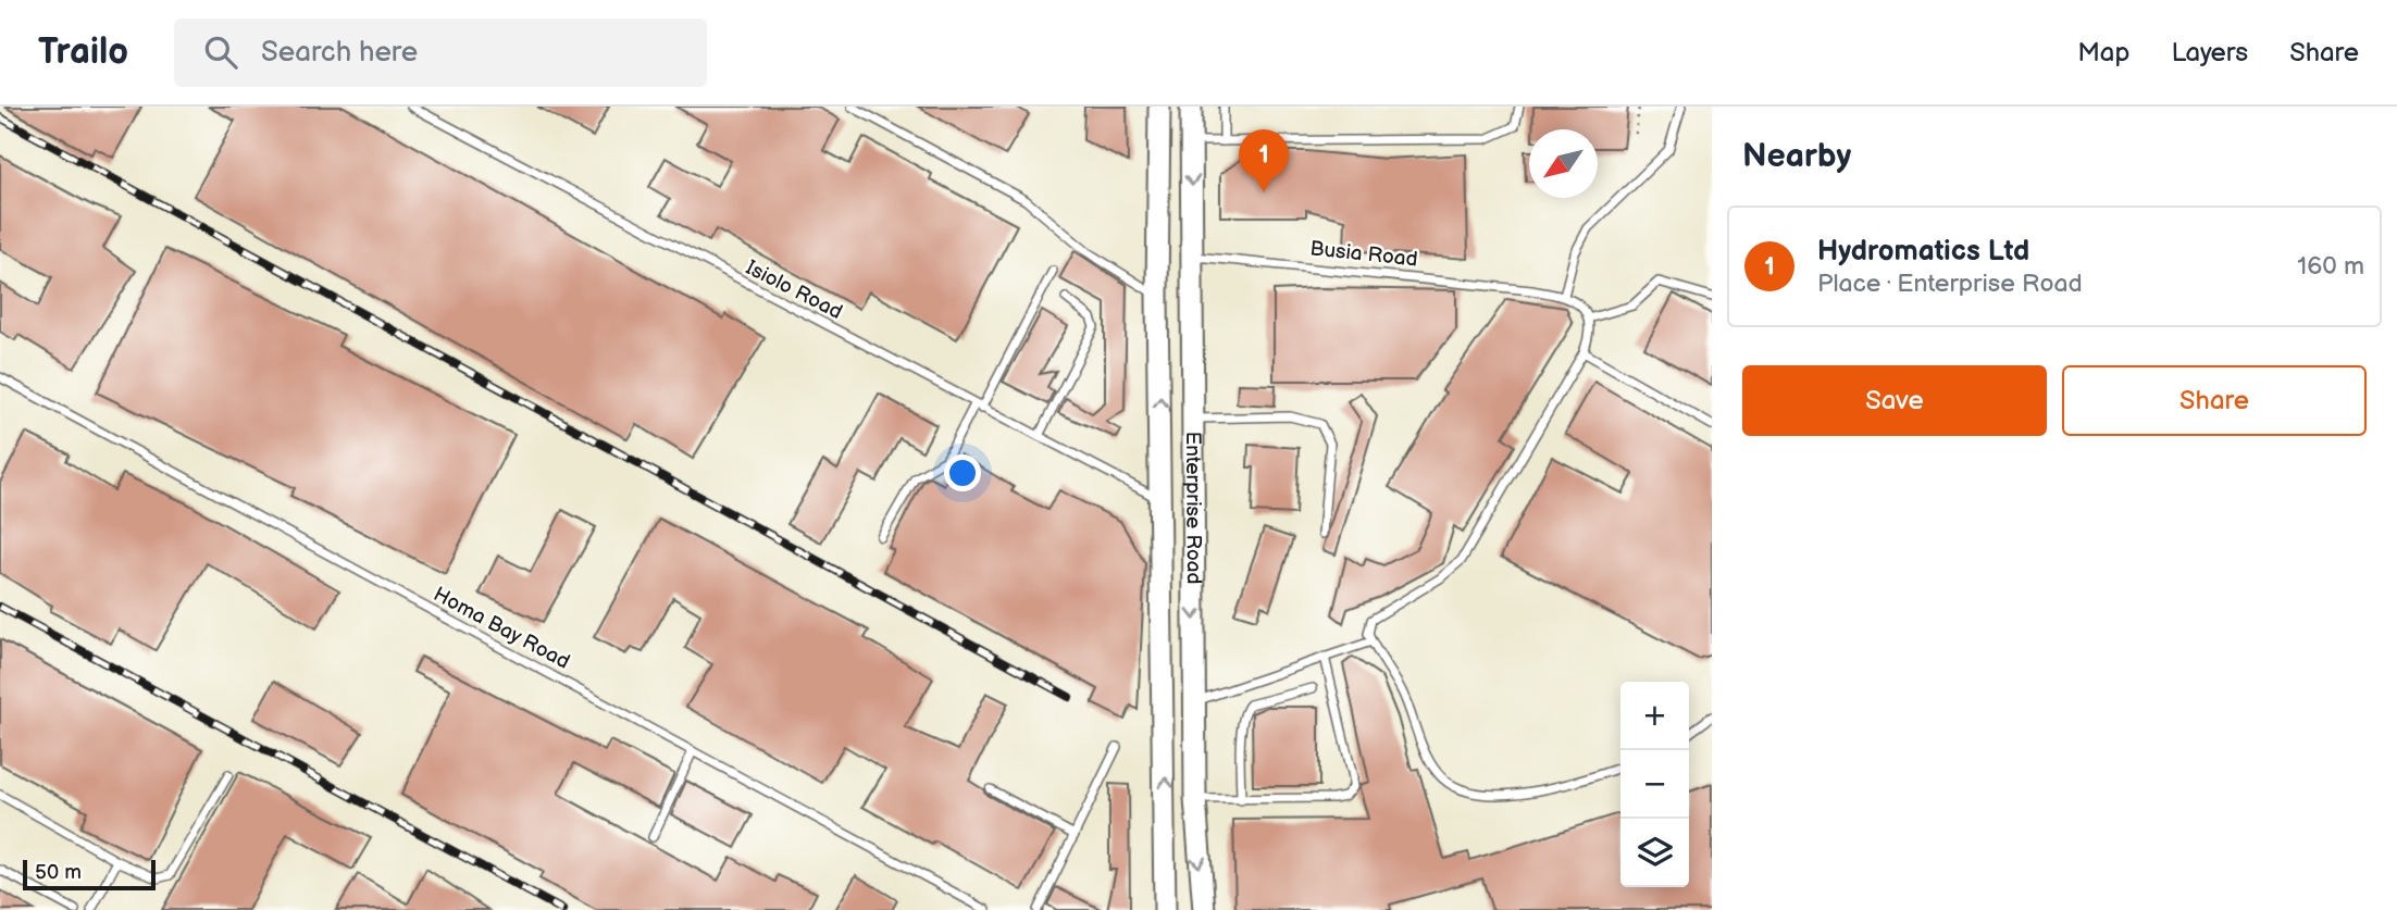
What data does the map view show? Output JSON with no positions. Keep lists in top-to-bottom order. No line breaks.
{"streets":{"main road":["Enterprise Road"],"lane":["Busia Road","Isiolo Road","Homa Bay Road"]},"crossings":[["Busia Road","Enterprise Road"],["Isiolo Road","Enterprise Road"]],"scale_bar":"50 m","north":"bottom left","page":{"header":"Trailo","search":"Search here","nav":["Map","Layers","Share"],"heading":"Nearby","pins":"1","list":[{"mark":"1","name":"Hydromatics Ltd","note":"Place · Enterprise Road","value":"160 m"}],"buttons":["Save","Share"],"map_buttons":["+","−"],"scale":"50 m"}}
